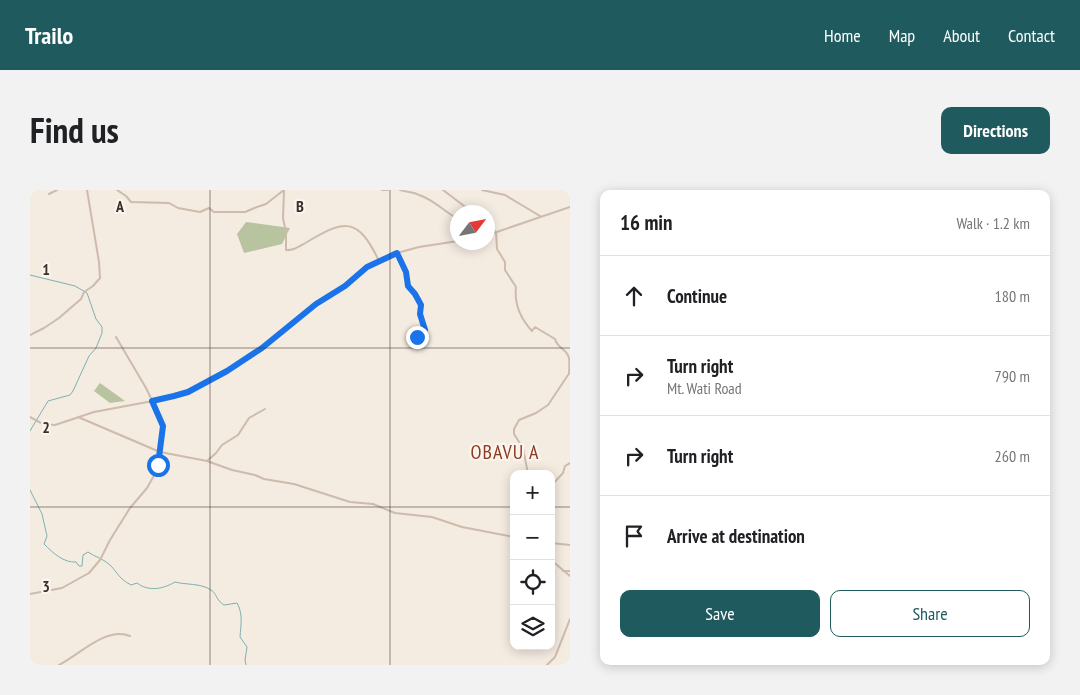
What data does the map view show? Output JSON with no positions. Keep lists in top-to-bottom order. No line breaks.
{"districts":["OBAVU A"],"north":"top right","page":{"header":"Trailo","nav":["Home","Map","About","Contact"],"title":"Find us","buttons":["Directions",["Save","Share"]],"heading":["16 min","Walk · 1.2 km"],"list":[["Continue","180 m"],["Turn right","Mt. Wati Road","790 m"],["Turn right","260 m"],"Arrive at destination"],"map_buttons":["+","−"]},"grid":{"columns":["A","B"],"rows":["1","2","3"]}}
